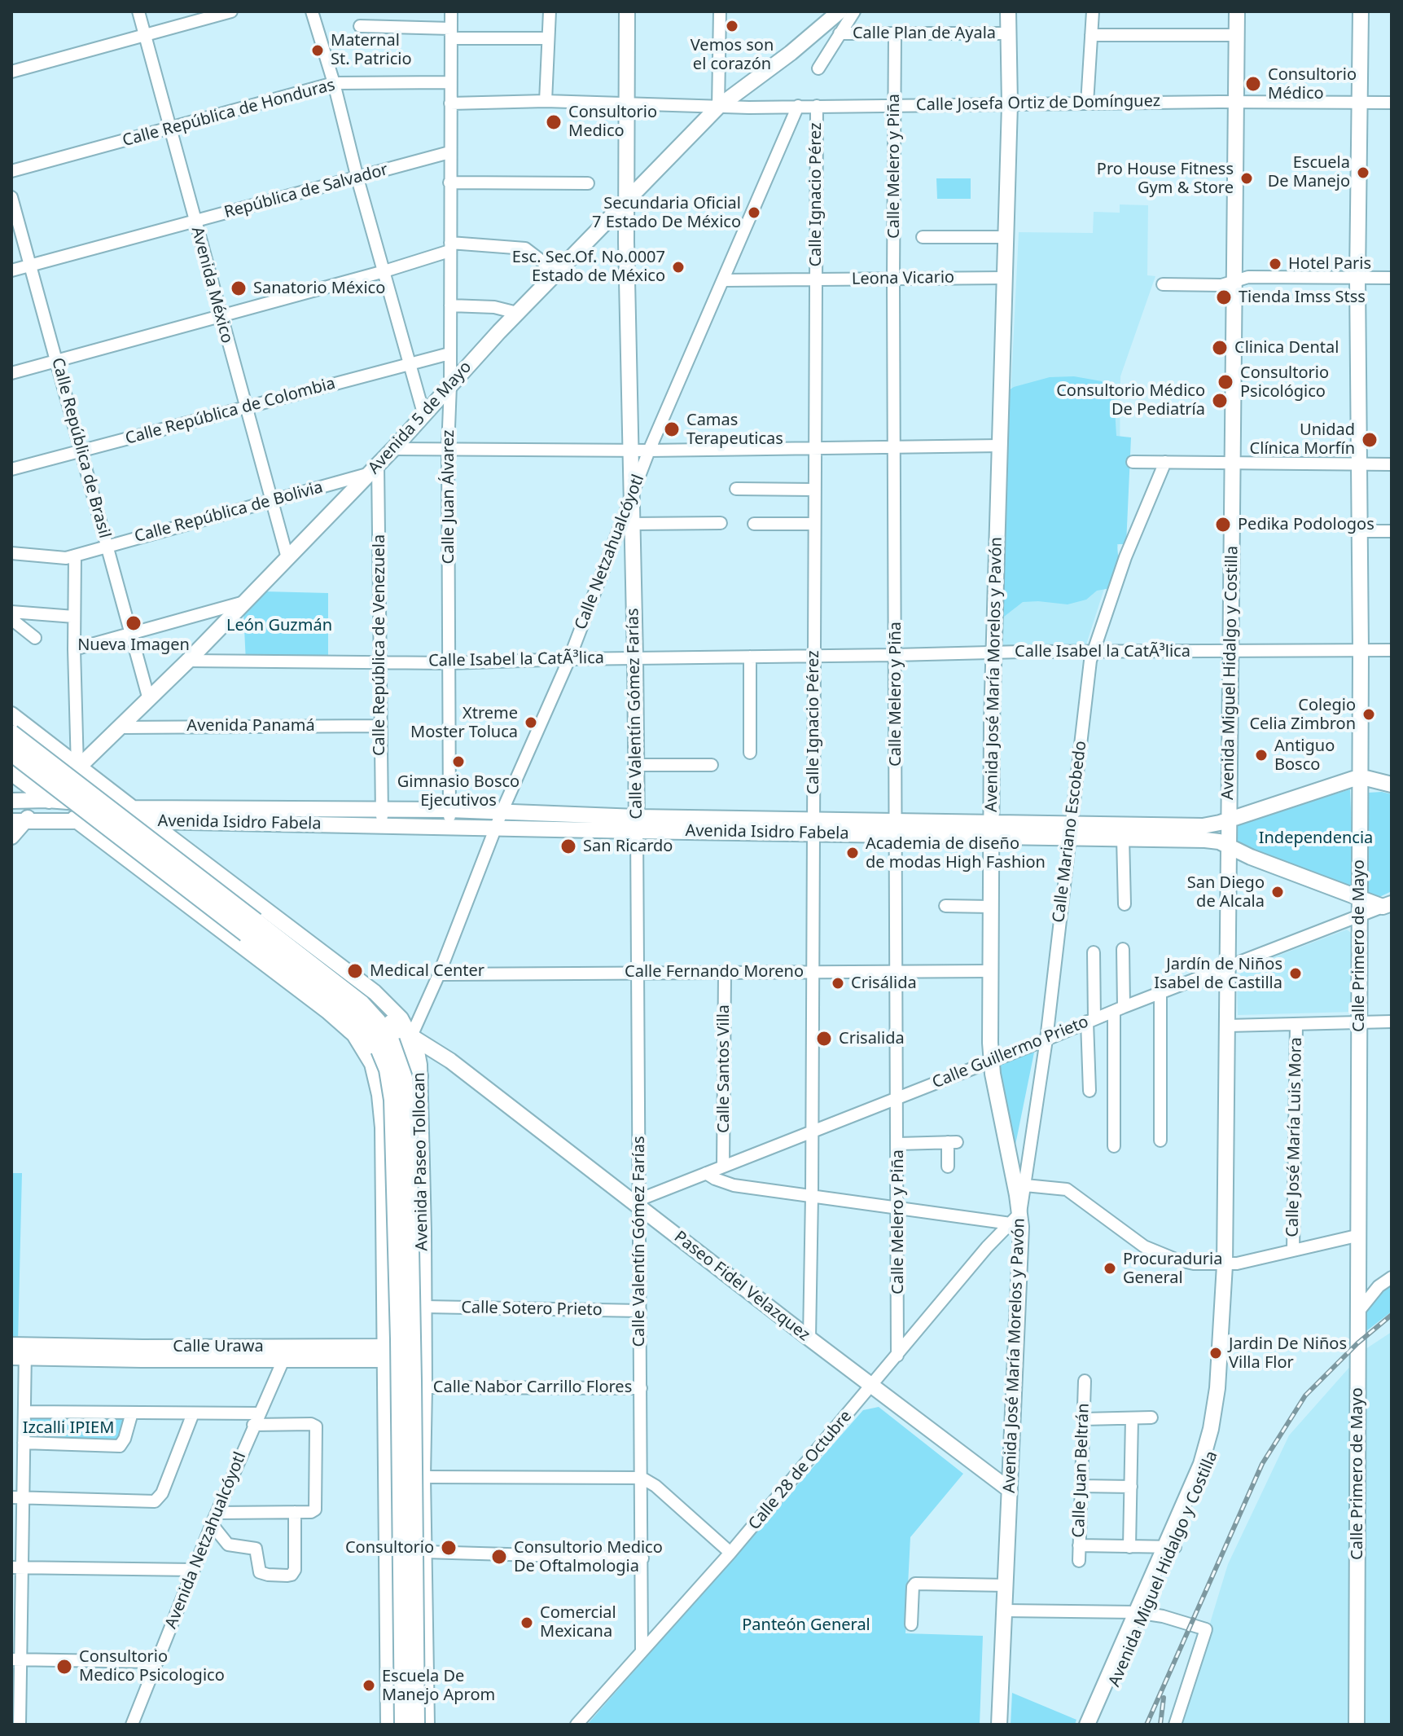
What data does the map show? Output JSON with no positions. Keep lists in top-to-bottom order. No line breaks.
{"streets":{"highway":["Avenida Paseo Tollocan"],"main road":["Avenida 5 de Mayo","Avenida Miguel Hidalgo y Costilla","Avenida José María Morelos y Pavón","Calle Valentín Gómez Farías","Avenida Isidro Fabela","Calle Primero de Mayo","Paseo Fidel Velazquez","Calle Urawa"],"street":["Calle Plan de Ayala","Calle Josefa Ortiz de Domínguez","Calle República de Honduras","Calle Melero y Piña","República de Salvador","Calle Ignacio Pérez","Leona Vicario","Avenida México","Calle República de Colombia","Calle República de Brasil","Calle Juan Álvarez","Calle República de Bolivia","Calle Netzahualcóyotl","Calle República de Venezuela","Calle Isabel la CatÃ³lica","Avenida Panamá","Calle Mariano Escobedo","Calle Fernando Moreno","Calle Guillermo Prieto","Calle Santos Villa","Calle José María Luis Mora","Calle Sotero Prieto","Calle Nabor Carrillo Flores","Calle 28 de Octubre","Calle Juan Beltrán","Avenida Netzahualcóyotl"]},"crossings":[["Calle Plan de Ayala","Calle Melero y Piña"],["Calle Plan de Ayala","Avenida José María Morelos y Pavón"],["Calle Josefa Ortiz de Domínguez","Calle Melero y Piña"],["Calle Josefa Ortiz de Domínguez","Calle Ignacio Pérez"],["Calle Josefa Ortiz de Domínguez","Avenida 5 de Mayo"],["Calle Josefa Ortiz de Domínguez","Calle Juan Álvarez"],["Calle Josefa Ortiz de Domínguez","Calle Netzahualcóyotl"],["Calle Josefa Ortiz de Domínguez","Avenida Miguel Hidalgo y Costilla"],["Calle Josefa Ortiz de Domínguez","Avenida José María Morelos y Pavón"],["Calle Josefa Ortiz de Domínguez","Calle Valentín Gómez Farías"],["Calle Josefa Ortiz de Domínguez","Calle Primero de Mayo"],["Calle República de Honduras","Avenida México"],["Calle República de Honduras","Calle Juan Álvarez"],["Calle Melero y Piña","Leona Vicario"],["Calle Melero y Piña","Calle Isabel la CatÃ³lica"],["Calle Melero y Piña","Avenida Isidro Fabela"],["Calle Melero y Piña","Calle Fernando Moreno"],["Calle Melero y Piña","Calle Guillermo Prieto"],["Calle Melero y Piña","Calle 28 de Octubre"],["República de Salvador","Avenida México"],["República de Salvador","Calle República de Brasil"],["República de Salvador","Calle Juan Álvarez"],["Calle Ignacio Pérez","Leona Vicario"],["Calle Ignacio Pérez","Calle Isabel la CatÃ³lica"],["Calle Ignacio Pérez","Avenida Isidro Fabela"],["Calle Ignacio Pérez","Calle Fernando Moreno"],["Calle Ignacio Pérez","Calle Guillermo Prieto"],["Calle Ignacio Pérez","Paseo Fidel Velazquez"],["Leona Vicario","Calle Netzahualcóyotl"],["Leona Vicario","Avenida José María Morelos y Pavón"],["Avenida México","Calle República de Colombia"],["Avenida México","Avenida 5 de Mayo"],["Avenida México","Calle República de Bolivia"],["Calle República de Colombia","Calle República de Brasil"],["Calle República de Colombia","Calle Juan Álvarez"],["Avenida 5 de Mayo","Calle República de Brasil"],["Avenida 5 de Mayo","Calle Juan Álvarez"],["Avenida 5 de Mayo","Calle República de Bolivia"],["Avenida 5 de Mayo","Calle República de Venezuela"],["Avenida 5 de Mayo","Calle Isabel la CatÃ³lica"],["Avenida 5 de Mayo","Calle Valentín Gómez Farías"],["Avenida 5 de Mayo","Avenida Panamá"],["Avenida 5 de Mayo","Avenida Isidro Fabela"],["Avenida 5 de Mayo","Avenida Paseo Tollocan"],["Calle República de Brasil","Calle República de Bolivia"],["Calle Juan Álvarez","Calle Isabel la CatÃ³lica"],["Calle Juan Álvarez","Avenida Isidro Fabela"],["Calle República de Bolivia","Calle República de Venezuela"],["Calle Netzahualcóyotl","Calle Isabel la CatÃ³lica"],["Calle Netzahualcóyotl","Calle Valentín Gómez Farías"],["Calle Netzahualcóyotl","Avenida Isidro Fabela"],["Calle Netzahualcóyotl","Calle Fernando Moreno"],["Calle Netzahualcóyotl","Avenida Paseo Tollocan"],["Calle Netzahualcóyotl","Paseo Fidel Velazquez"],["Calle República de Venezuela","Calle Isabel la CatÃ³lica"],["Calle República de Venezuela","Avenida Panamá"],["Calle República de Venezuela","Avenida Isidro Fabela"],["Calle Isabel la CatÃ³lica","Avenida Miguel Hidalgo y Costilla"],["Calle Isabel la CatÃ³lica","Avenida José María Morelos y Pavón"],["Calle Isabel la CatÃ³lica","Calle Valentín Gómez Farías"],["Calle Isabel la CatÃ³lica","Calle Mariano Escobedo"],["Calle Isabel la CatÃ³lica","Calle Primero de Mayo"],["Avenida Miguel Hidalgo y Costilla","Avenida Isidro Fabela"],["Avenida Miguel Hidalgo y Costilla","Calle Guillermo Prieto"],["Avenida José María Morelos y Pavón","Avenida Isidro Fabela"],["Avenida José María Morelos y Pavón","Calle Mariano Escobedo"],["Avenida José María Morelos y Pavón","Calle Fernando Moreno"],["Avenida José María Morelos y Pavón","Calle Guillermo Prieto"],["Avenida José María Morelos y Pavón","Paseo Fidel Velazquez"],["Avenida José María Morelos y Pavón","Calle 28 de Octubre"],["Calle Valentín Gómez Farías","Avenida Isidro Fabela"],["Calle Valentín Gómez Farías","Calle Fernando Moreno"],["Calle Valentín Gómez Farías","Calle Guillermo Prieto"],["Calle Valentín Gómez Farías","Paseo Fidel Velazquez"],["Calle Valentín Gómez Farías","Calle Sotero Prieto"],["Calle Valentín Gómez Farías","Calle Nabor Carrillo Flores"],["Calle Valentín Gómez Farías","Calle 28 de Octubre"],["Avenida Isidro Fabela","Calle Mariano Escobedo"],["Avenida Isidro Fabela","Calle Primero de Mayo"],["Avenida Isidro Fabela","Calle Guillermo Prieto"],["Avenida Isidro Fabela","Avenida Paseo Tollocan"],["Calle Mariano Escobedo","Calle Guillermo Prieto"],["Calle Mariano Escobedo","Calle 28 de Octubre"],["Calle Primero de Mayo","Calle Guillermo Prieto"],["Calle Fernando Moreno","Calle Santos Villa"],["Calle Guillermo Prieto","Calle Santos Villa"],["Calle Guillermo Prieto","Paseo Fidel Velazquez"],["Avenida Paseo Tollocan","Paseo Fidel Velazquez"],["Avenida Paseo Tollocan","Calle Sotero Prieto"],["Avenida Paseo Tollocan","Calle Urawa"],["Avenida Paseo Tollocan","Calle Nabor Carrillo Flores"],["Paseo Fidel Velazquez","Calle 28 de Octubre"],["Calle Urawa","Avenida Netzahualcóyotl"]],"parks":["León Guzmán","Independencia","Izcalli IPIEM","Panteón General"],"places":["Vemos son el corazón","Maternal St. Patricio","Consultorio Médico","Consultorio Medico","Escuela De Manejo","Pro House Fitness Gym & Store","Secundaria Oficial 7 Estado De México","Hotel Paris","Esc. Sec.Of. No.0007 Estado de México","Sanatorio México","Tienda Imss Stss","Clinica Dental","Consultorio Psicológico","Consultorio Médico De Pediatría","Camas Terapeuticas","Unidad Clínica Morfín","Pedika Podologos","Nueva Imagen","Colegio Celia Zimbron","Xtreme Moster Toluca","Antiguo Bosco","Gimnasio Bosco Ejecutivos","San Ricardo","Academia de diseño de modas High Fashion","San Diego de Alcala","Medical Center","Jardín de Niños Isabel de Castilla","Crisálida","Crisalida","Procuraduria General","Jardin De Niños Villa Flor","Consultorio","Consultorio Medico De Oftalmologia","Comercial Mexicana","Consultorio Medico Psicologico","Escuela De Manejo Aprom"]}
